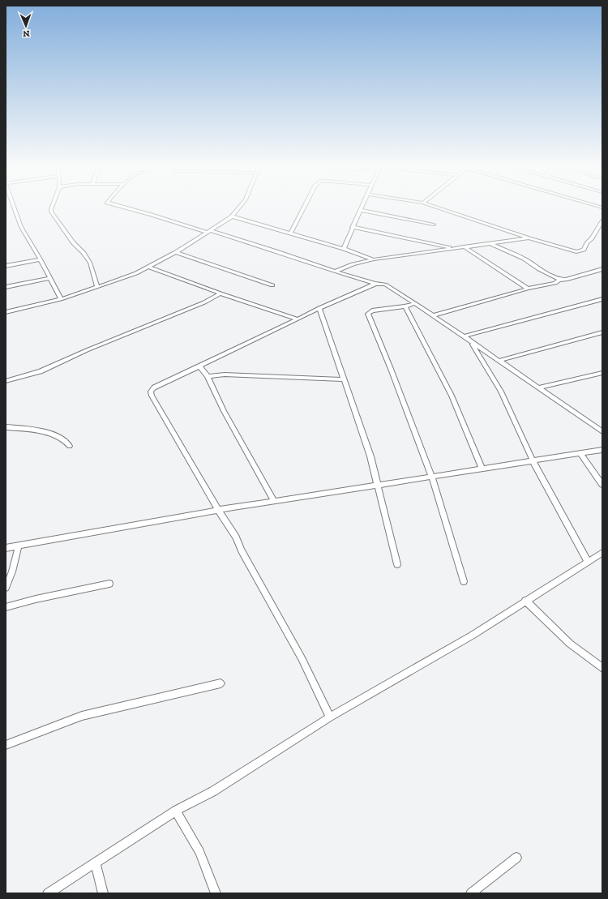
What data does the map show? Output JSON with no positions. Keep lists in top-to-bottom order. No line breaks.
{"north":"bottom"}
